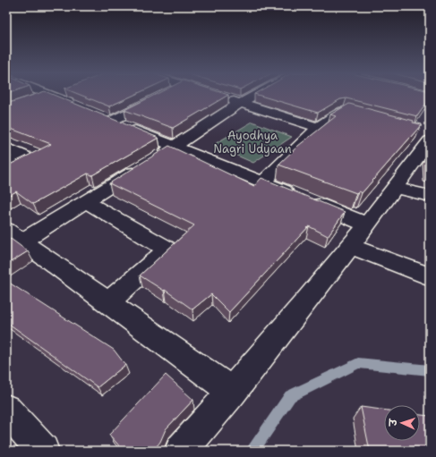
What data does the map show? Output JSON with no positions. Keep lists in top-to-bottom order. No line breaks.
{"parks":["Ayodhya Nagri Udyaan"],"north":"left"}
